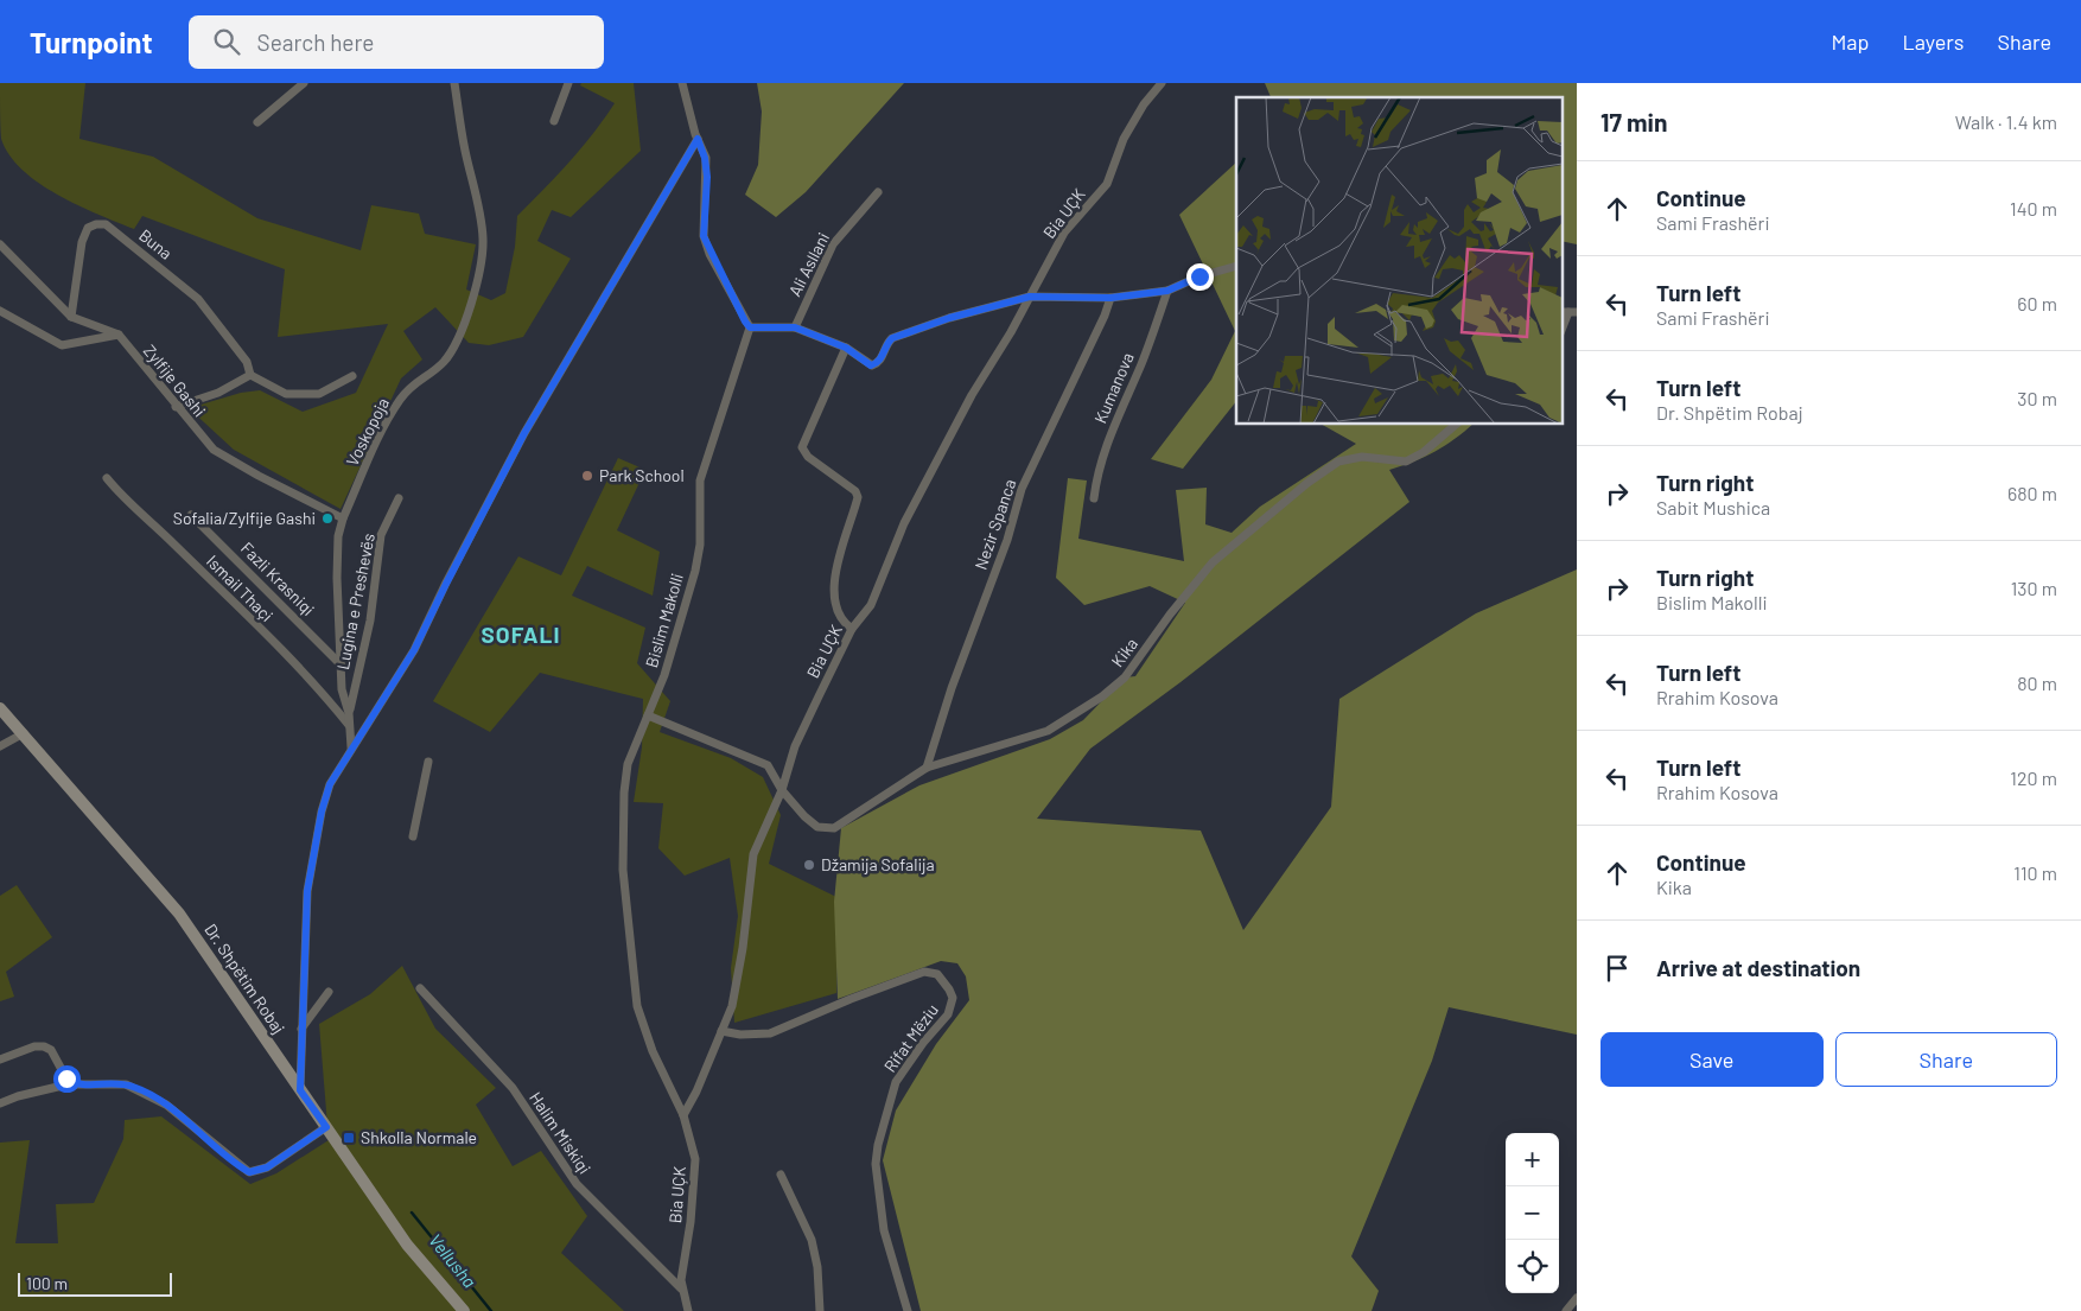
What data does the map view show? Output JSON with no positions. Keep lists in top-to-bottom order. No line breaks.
{"streets":{"street":["Bia UÇK","Buna","Ali Asllani","Zylfije Gashi","Kumanova","Voskopoja","Nezir Spanca","Fazli Krasniqi","Ismail Thaçi","Lugina e Preshevës","Bislim Makolli","Kika","Dr. Shpëtim Robaj","Rifat Mëziu","Halim Miskiqi"]},"crossings":[["Bia UÇK","Bislim Makolli"],["Bia UÇK","Kika"],["Bia UÇK","Rifat Mëziu"],["Bia UÇK","Halim Miskiqi"],["Zylfije Gashi","Voskopoja"],["Voskopoja","Fazli Krasniqi"],["Voskopoja","Ismail Thaçi"],["Voskopoja","Lugina e Preshevës"],["Nezir Spanca","Kika"],["Bislim Makolli","Kika"]],"districts":["SOFALI"],"water":["Vellusha"],"places":{"other":["Park School","Sofalia/Zylfije Gashi","Džamija Sofalija"],"transit":["Shkolla Normale"]},"scale_bar":"100 m","page":{"header":"Turnpoint","search":"Search here","nav":["Map","Layers","Share"],"heading":["17 min","Walk · 1.4 km"],"list":[["Continue","Sami Frashëri","140 m"],["Turn left","Sami Frashëri","60 m"],["Turn left","Dr. Shpëtim Robaj","30 m"],["Turn right","Sabit Mushica","680 m"],["Turn right","Bislim Makolli","130 m"],["Turn left","Rrahim Kosova","80 m"],["Turn left","Rrahim Kosova","120 m"],["Continue","Kika","110 m"],"Arrive at destination"],"buttons":["Save","Share"],"map_buttons":["+","−"],"scale":"100 m"}}
